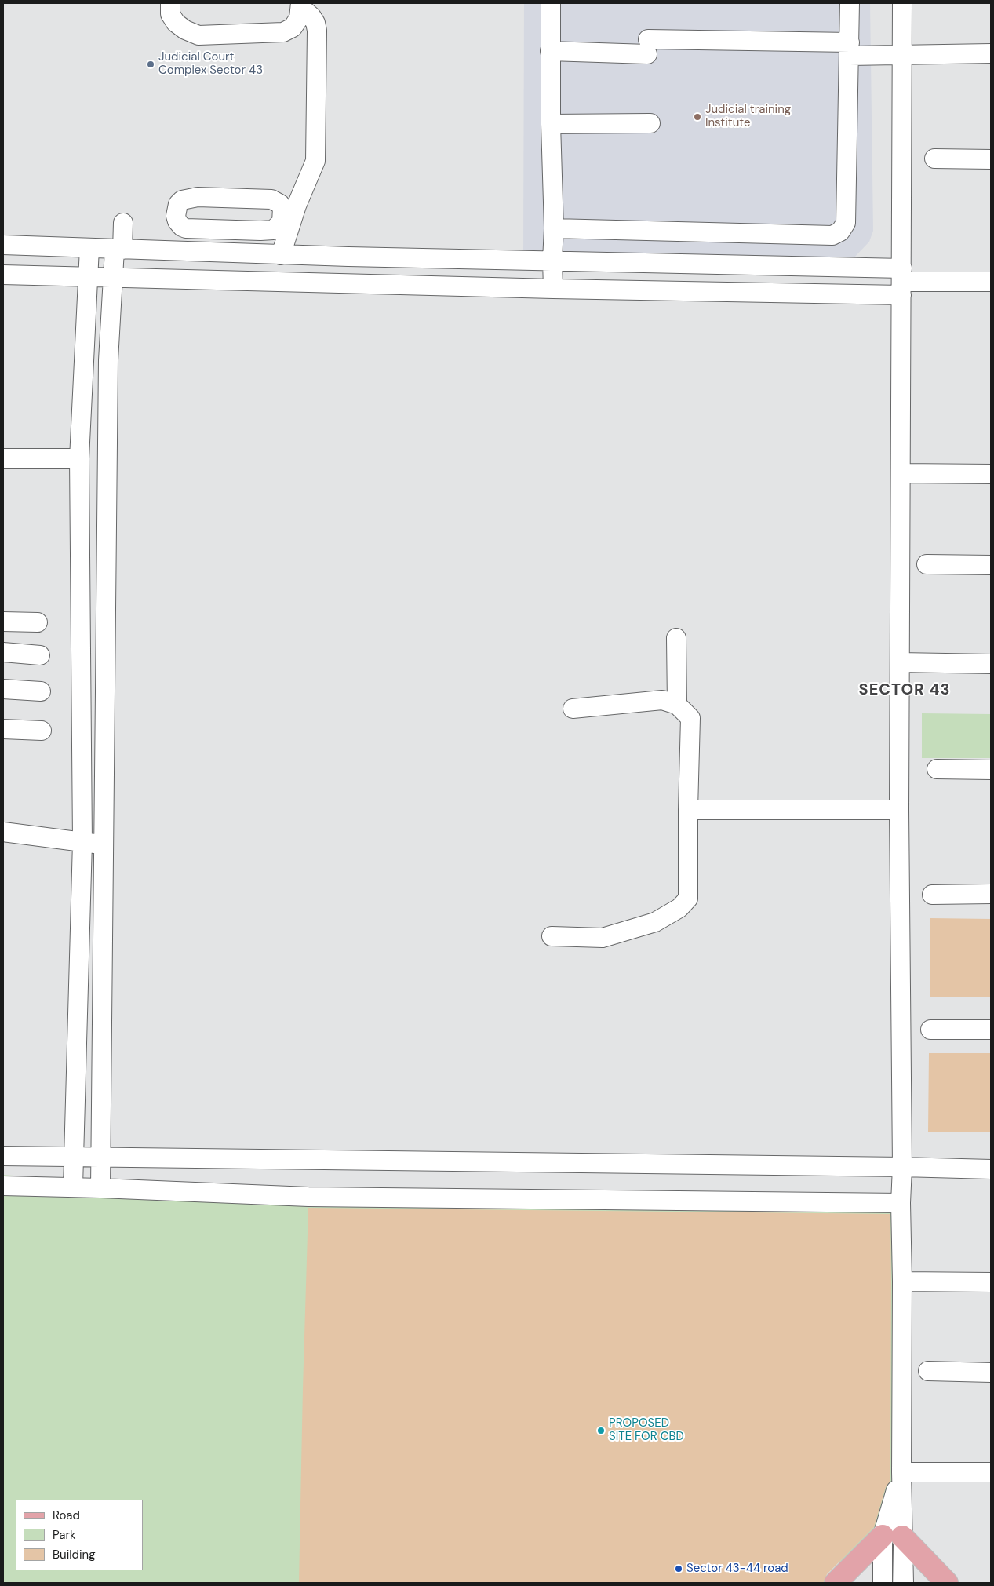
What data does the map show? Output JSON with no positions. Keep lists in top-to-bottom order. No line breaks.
{"districts":["SECTOR 43"],"places":["Judicial Court Complex Sector 43","Judicial training Institute","PROPOSED SITE FOR CBD","Sector 43-44 road"],"legend":["Road","Park","Building"]}
